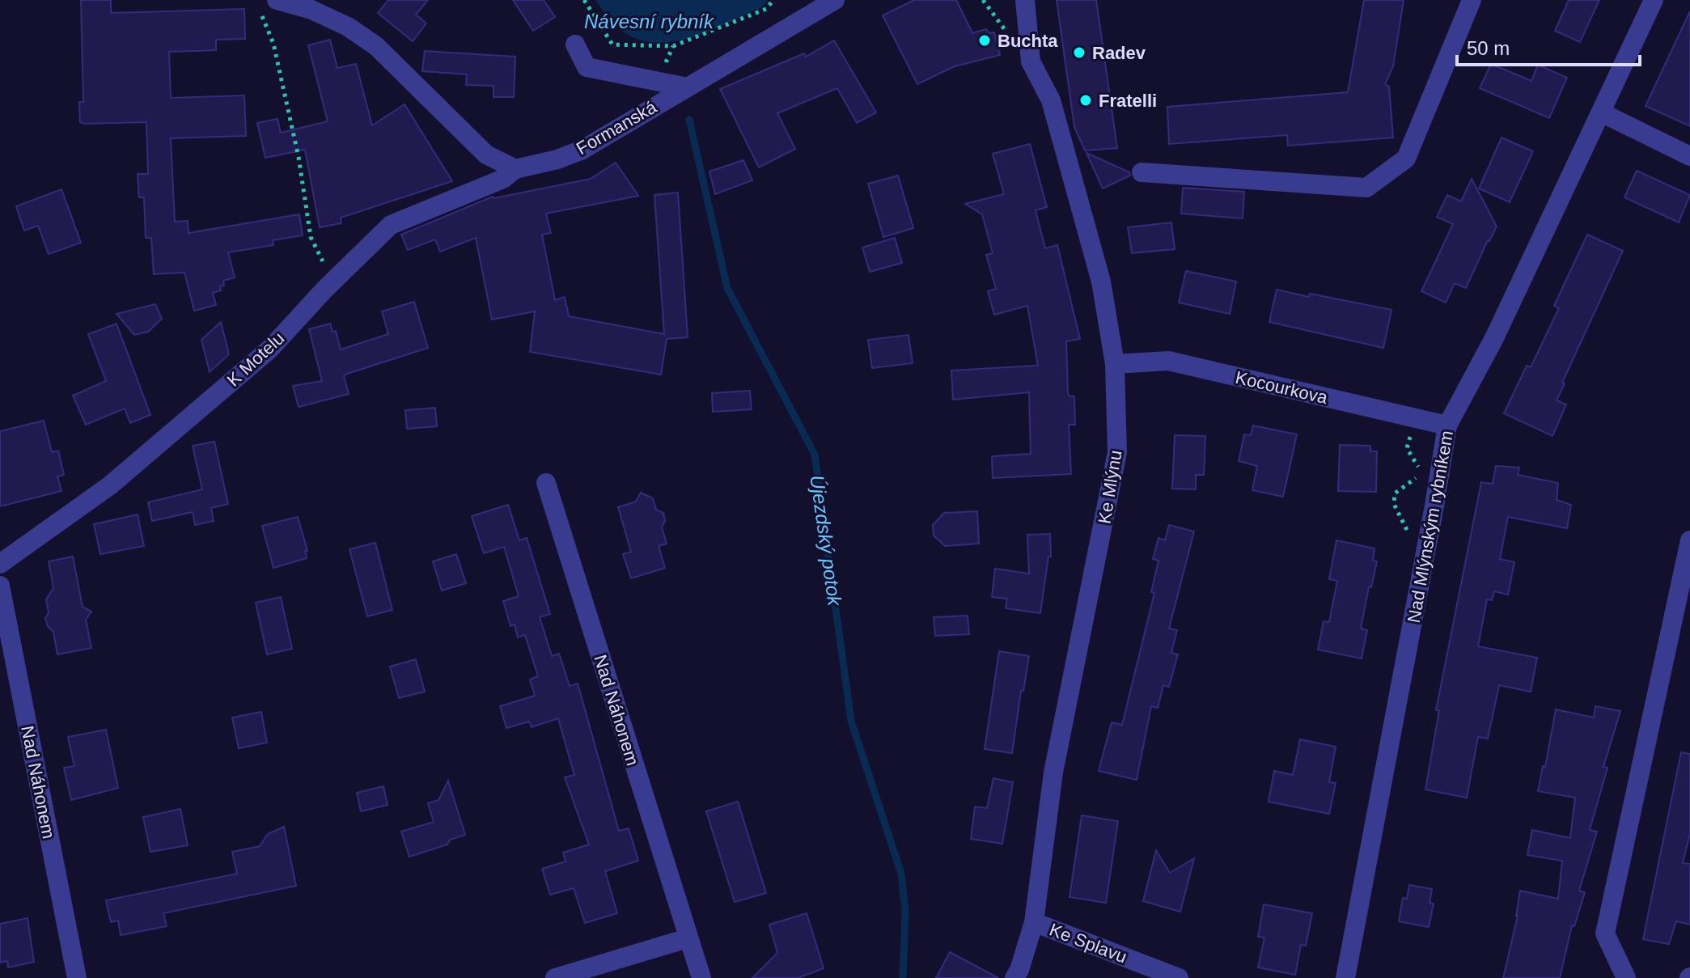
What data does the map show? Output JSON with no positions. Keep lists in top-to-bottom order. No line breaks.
{"streets":{"street":["Formanská","K Motelu","Kocourkova","Ke Mlýnu","Nad Mlýnským rybníkem","Nad Náhonem","Ke Splavu"]},"crossings":[["Formanská","K Motelu"],["Kocourkova","Ke Mlýnu"],["Kocourkova","Nad Mlýnským rybníkem"],["Ke Mlýnu","Ke Splavu"]],"water":["Návesní rybník","Újezdský potok"],"places":["Buchta","Radev","Fratelli"],"scale_bar":"50 m"}
